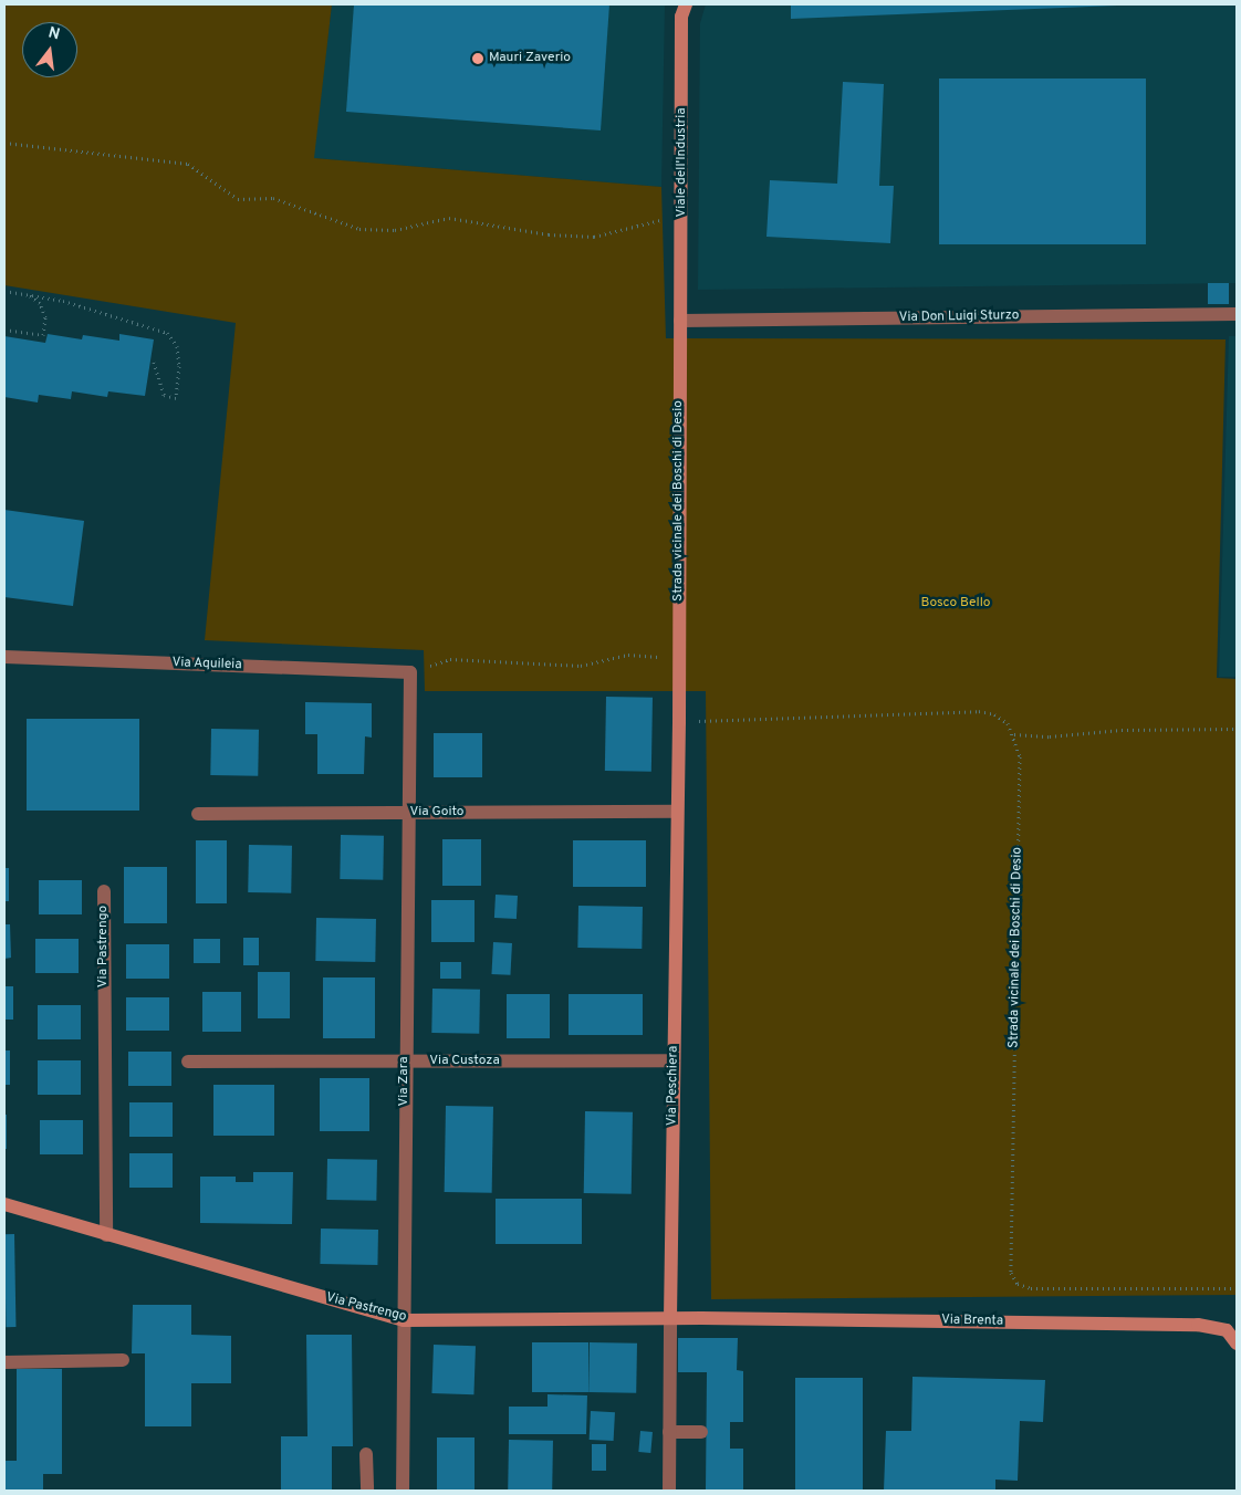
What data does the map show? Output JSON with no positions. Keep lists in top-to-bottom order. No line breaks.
{"streets":{"street":["Viale dell'Industria","Via Don Luigi Sturzo","Strada vicinale dei Boschi di Desio","Via Aquileia","Via Goito","Via Pastrengo","Via Custoza","Via Zara","Via Peschiera","Via Brenta"]},"crossings":[["Viale dell'Industria","Via Don Luigi Sturzo"],["Viale dell'Industria","Strada vicinale dei Boschi di Desio"],["Via Don Luigi Sturzo","Strada vicinale dei Boschi di Desio"],["Strada vicinale dei Boschi di Desio","Via Peschiera"],["Via Aquileia","Via Zara"],["Via Goito","Via Zara"],["Via Goito","Via Peschiera"],["Via Pastrengo","Via Zara"],["Via Pastrengo","Via Peschiera"],["Via Pastrengo","Via Brenta"],["Via Custoza","Via Zara"],["Via Custoza","Via Peschiera"]],"parks":["Bosco Bello"],"places":["Mauri Zaverio"],"north":"top"}
